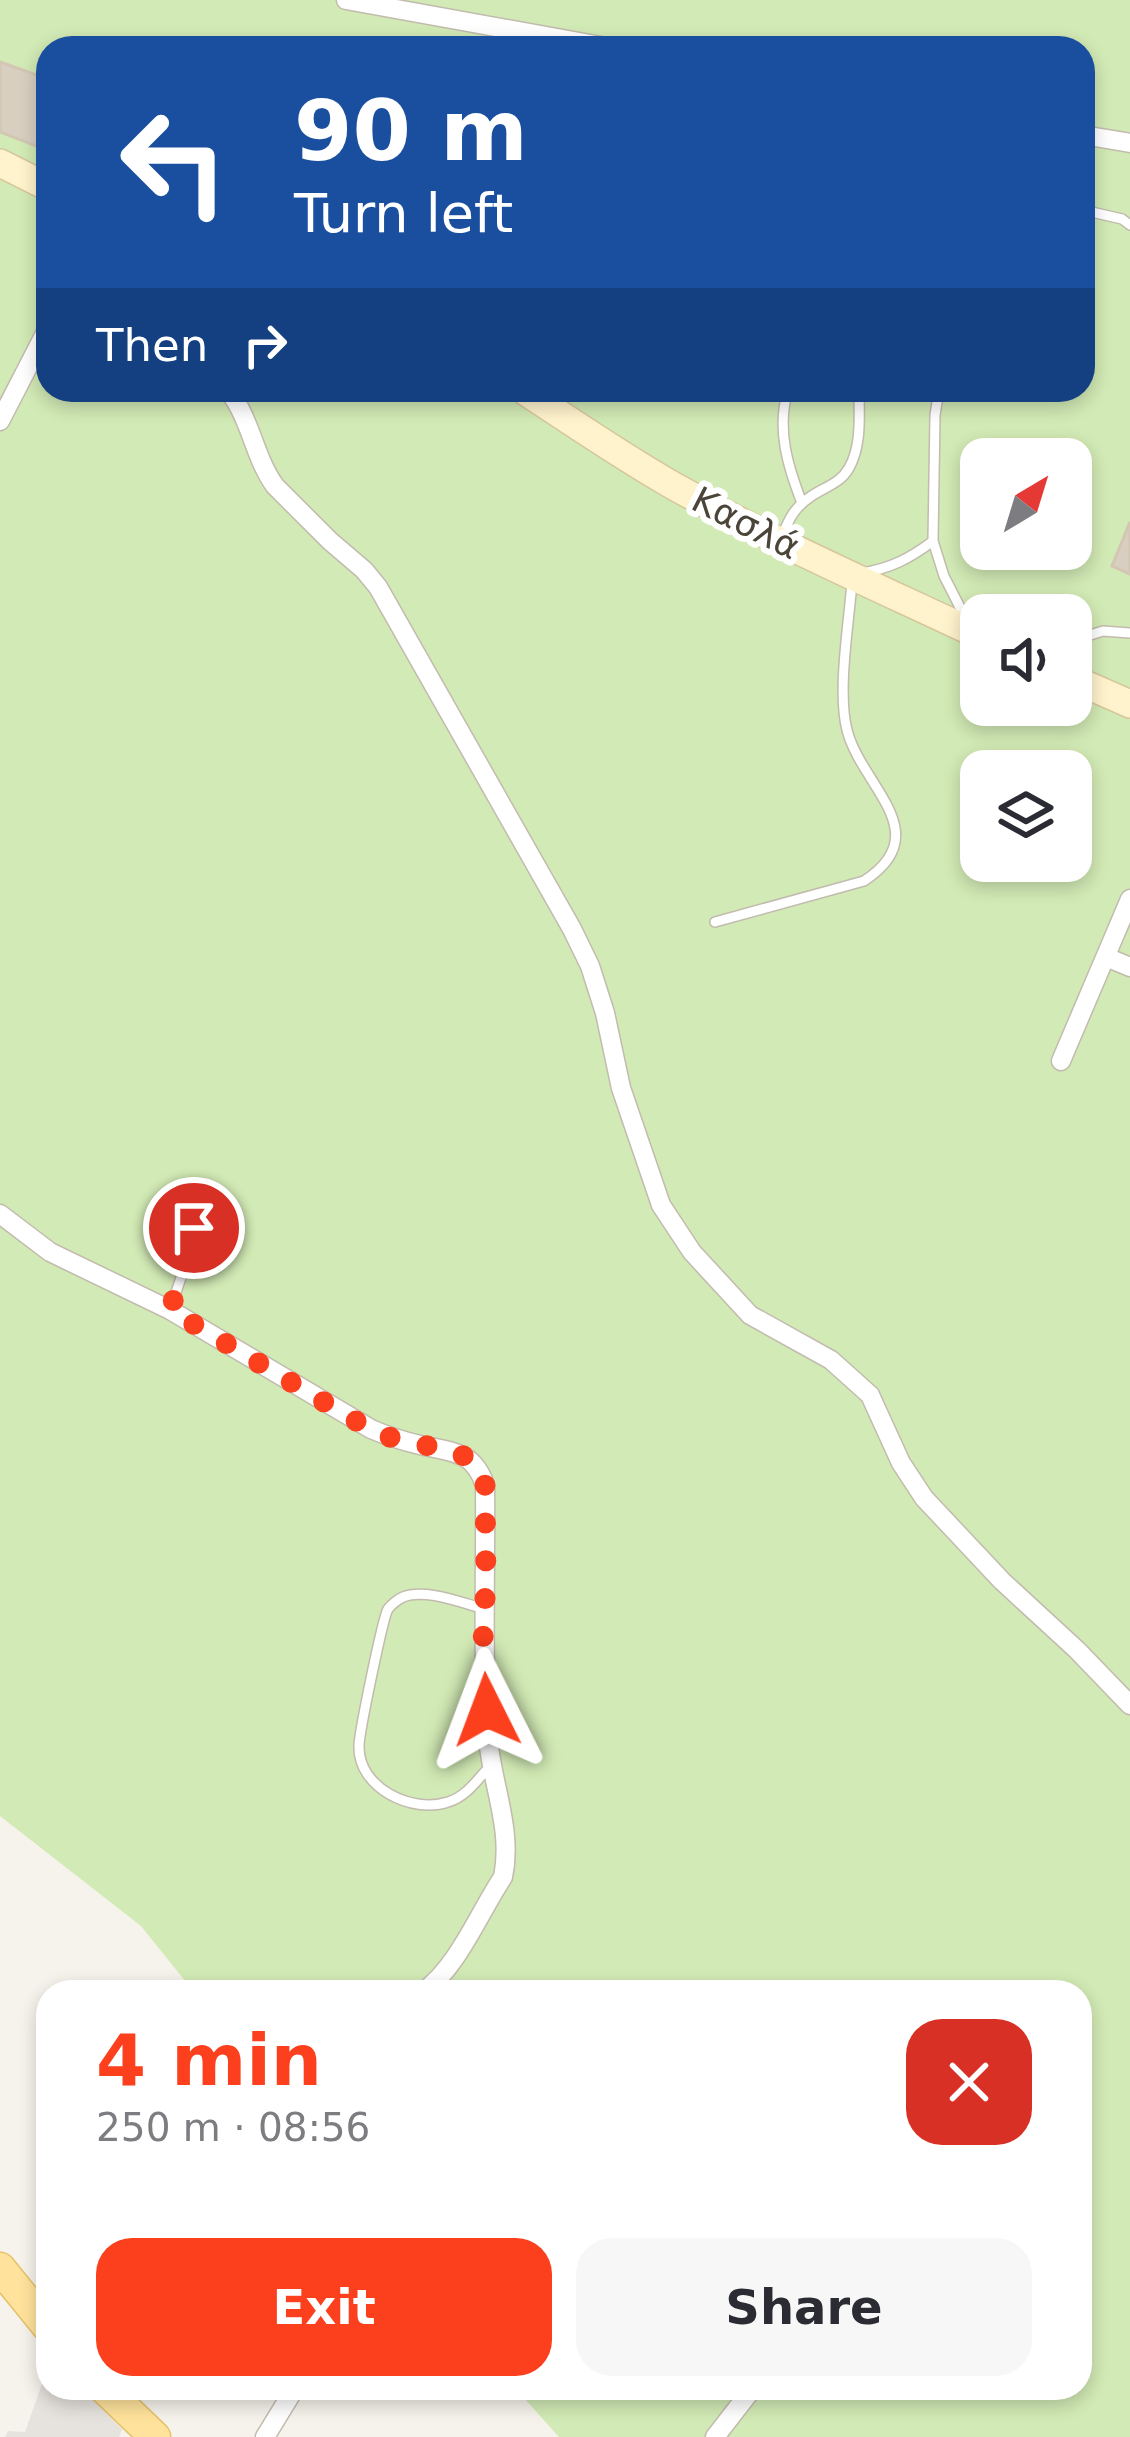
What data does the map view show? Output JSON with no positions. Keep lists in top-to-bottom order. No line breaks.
{"streets":{"street":["Κασλά"]},"north":"top right","page":{"turn":["90 m","Turn left"],"then":"Then","heading":["4 min","250 m · 08:56"],"buttons":["Exit","Share"]}}
